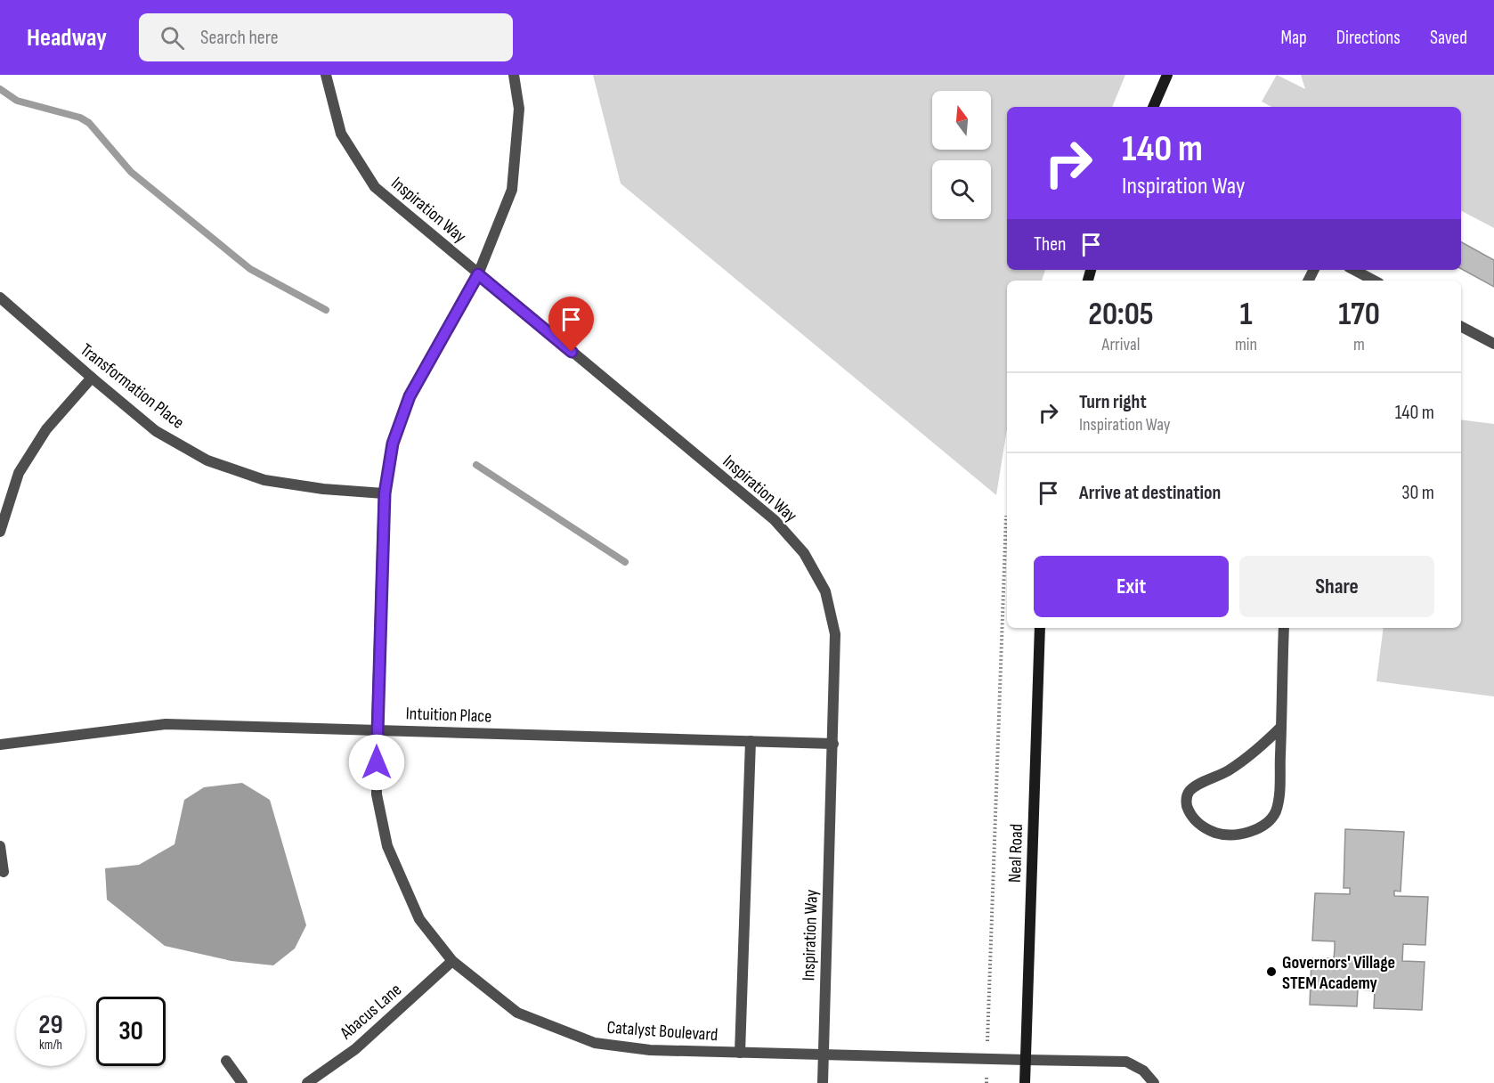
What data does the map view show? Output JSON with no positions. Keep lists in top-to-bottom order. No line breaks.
{"streets":{"street":["Inspiration Way","Transformation Place","Intuition Place","Neal Road","Abacus Lane","Catalyst Boulevard"]},"crossings":[["Inspiration Way","Intuition Place"],["Inspiration Way","Catalyst Boulevard"],["Transformation Place","Catalyst Boulevard"],["Intuition Place","Catalyst Boulevard"],["Neal Road","Catalyst Boulevard"],["Abacus Lane","Catalyst Boulevard"]],"places":["Governors' Village STEM Academy"],"north":"top","page":{"header":"Headway","search":"Search here","nav":["Map","Directions","Saved"],"turn":["140 m","Inspiration Way"],"then":"Then","eta":["20:05","Arrival","1","min","170","m"],"list":[{"name":"Turn right","note":"Inspiration Way","value":"140 m"},{"name":"Arrive at destination","value":"30 m"}],"buttons":["Exit","Share"],"speed":"29 km/h","limit":"30"}}
